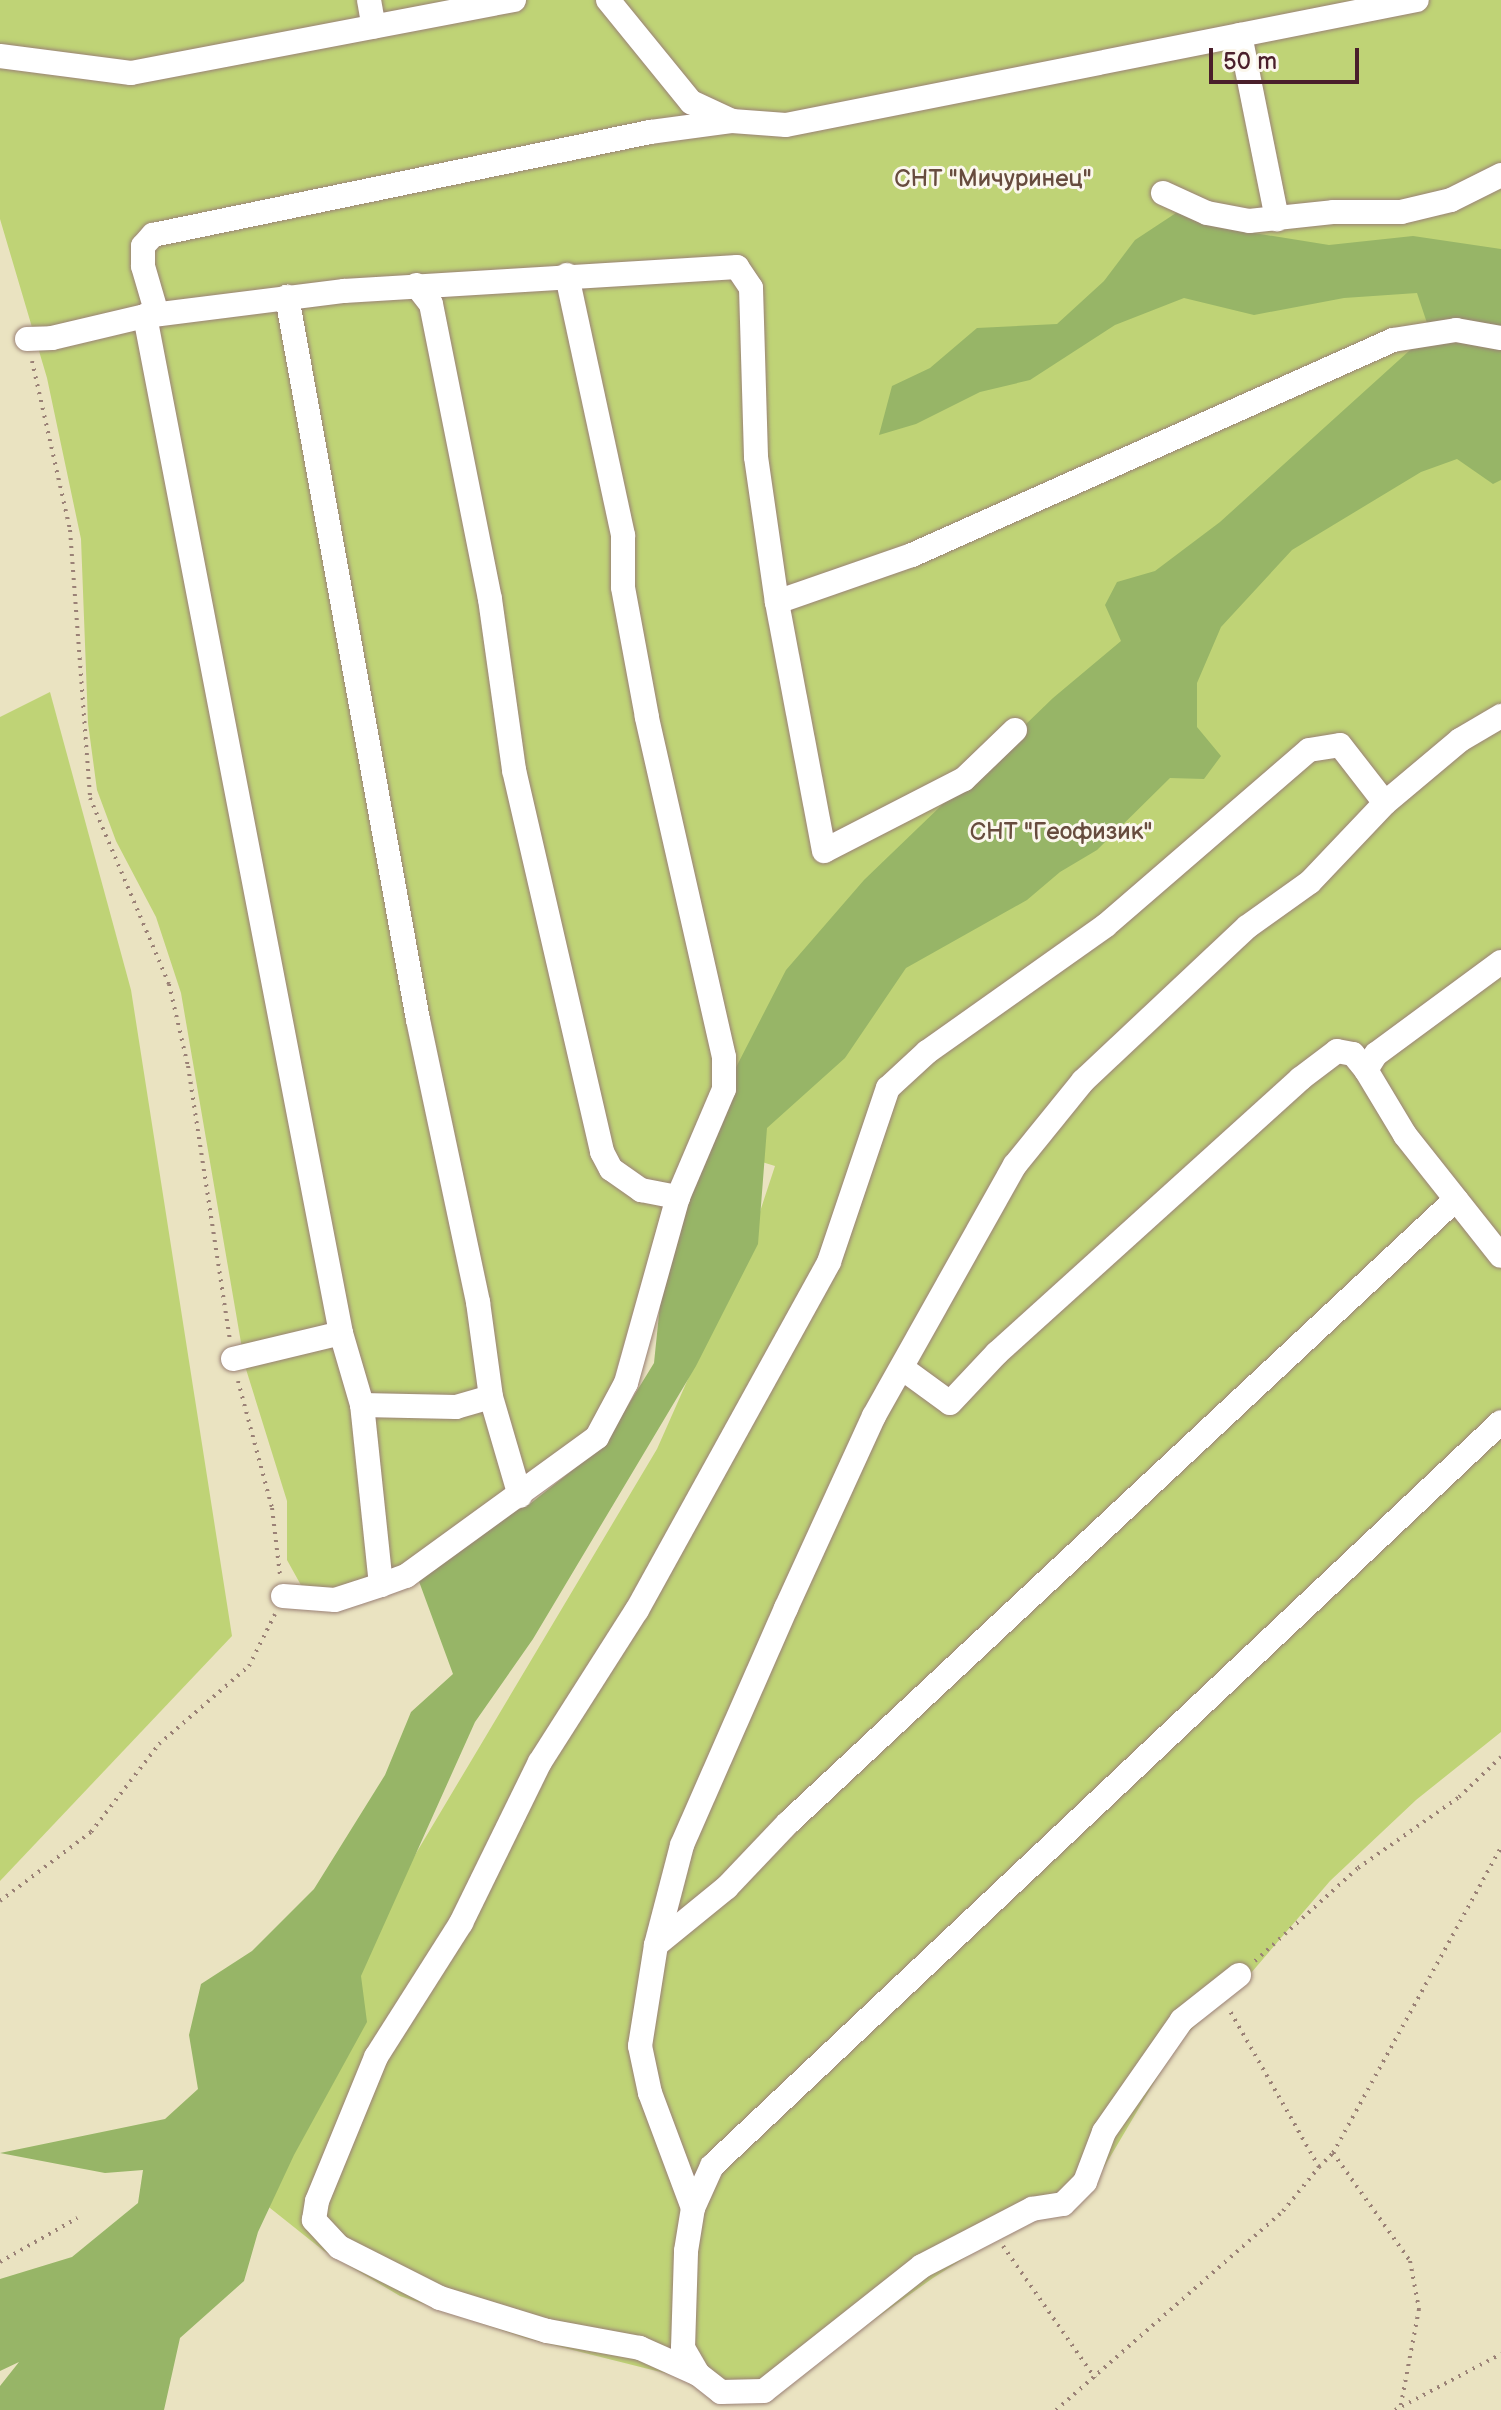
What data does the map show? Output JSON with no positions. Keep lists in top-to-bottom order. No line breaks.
{"parks":["СНТ \"Мичуринец\"","СНТ \"Геофизик\""],"scale_bar":"50 m"}
